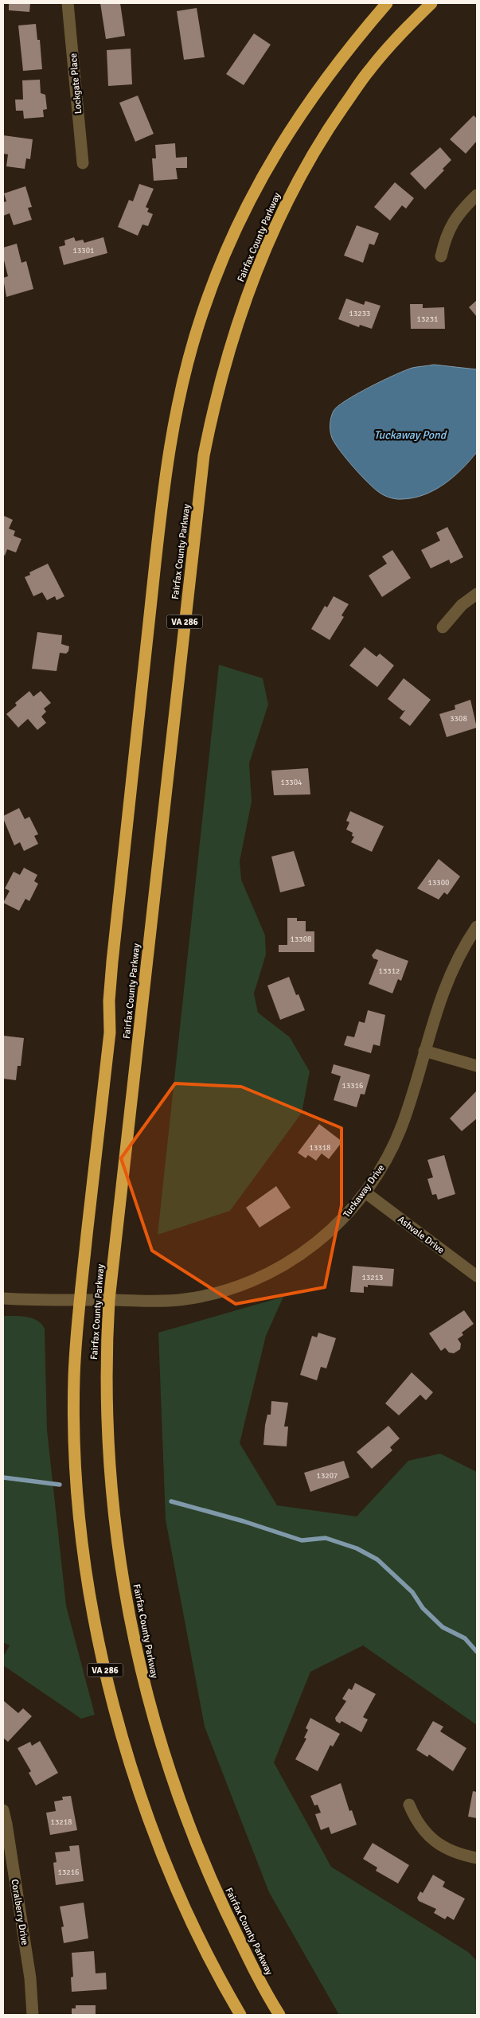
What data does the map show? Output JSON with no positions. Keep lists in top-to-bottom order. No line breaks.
{"streets":{"highway":["Fairfax County Parkway","VA 286"],"street":["Lockgate Place","Tuckaway Drive","Ashvale Drive","Coralberry Drive"]},"crossings":[["Fairfax County Parkway","Tuckaway Drive"],["Tuckaway Drive","Ashvale Drive"]],"water":["Tuckaway Pond"],"house_numbers":["13301","13233","13231","3308","13304","13300","13308","13312","13316","13318","13213","13207","13218","13216"]}
